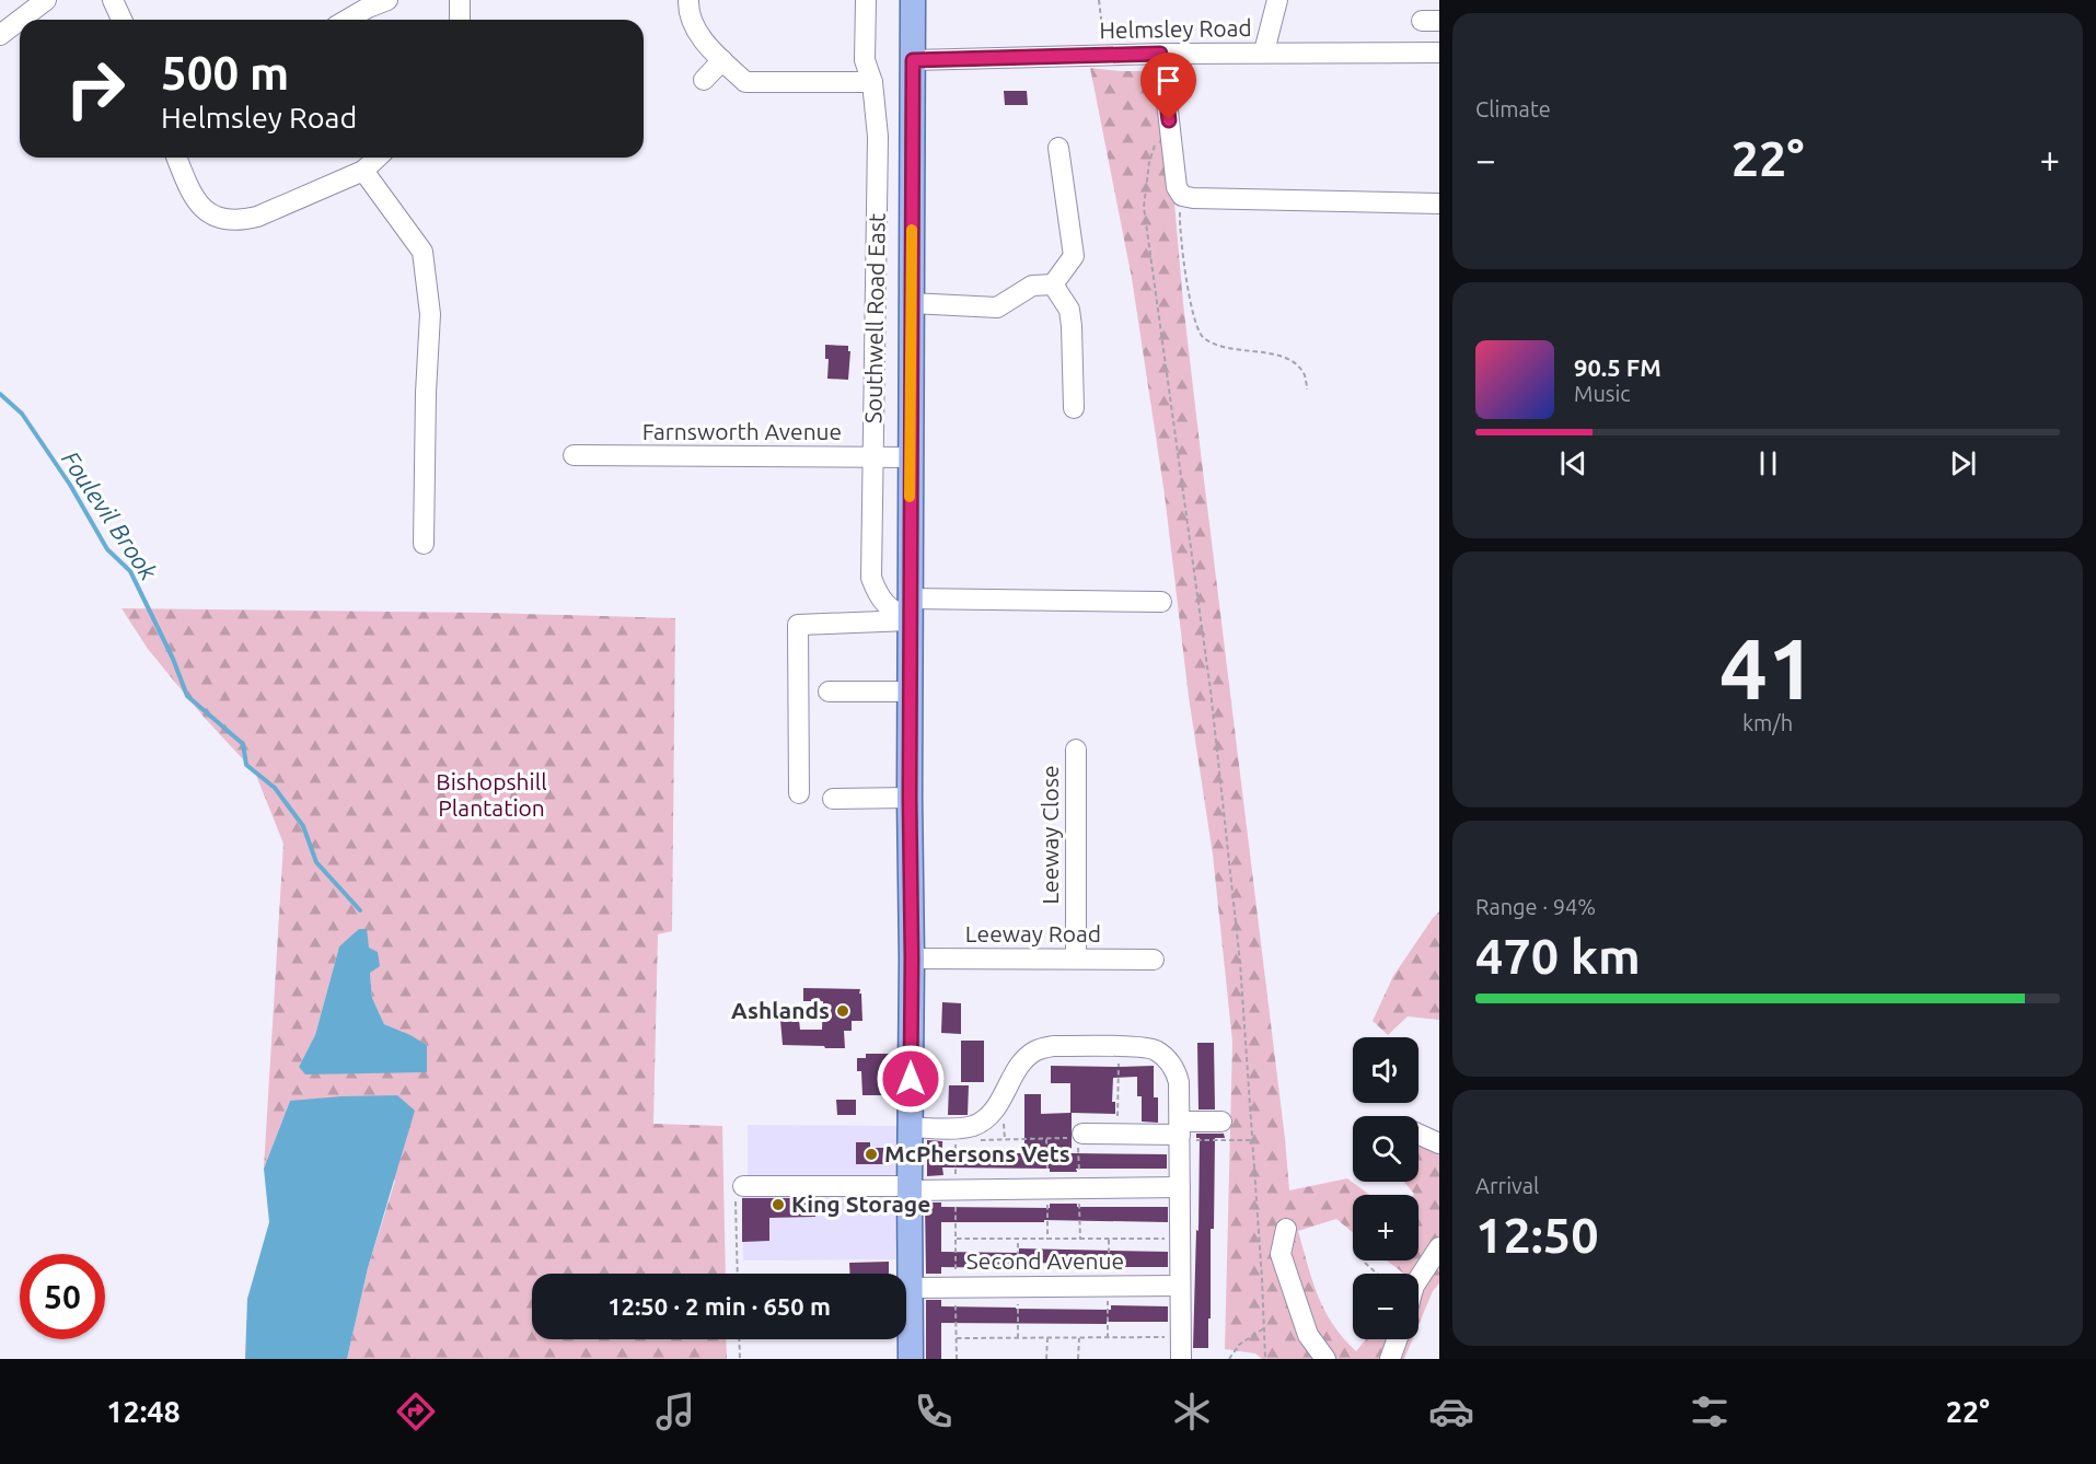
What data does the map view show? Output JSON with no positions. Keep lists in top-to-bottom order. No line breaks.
{"streets":{"main road":["Southwell Road East"],"street":["Helmsley Road","Farnsworth Avenue","Leeway Close","Leeway Road","Second Avenue"]},"crossings":[["Helmsley Road","Southwell Road East"],["Southwell Road East","Farnsworth Avenue"],["Southwell Road East","Leeway Road"],["Southwell Road East","Second Avenue"],["Leeway Close","Leeway Road"]],"water":["Foulevil Brook"],"parks":["Bishopshill Plantation"],"places":["Ashlands","McPhersons Vets","King Storage"],"page":{"tile":["Climate",["41","km/h"],["Range · 94%","470 km"],["Arrival","12:50"]],"turn":["500 m","Helmsley Road"],"heat":["−","22°","+"],"song":["90.5 FM","Music"],"map_buttons":["+","−"],"limit":"50","trip":"12:50 · 2 min · 650 m","tabs":["12:48","22°"]}}
